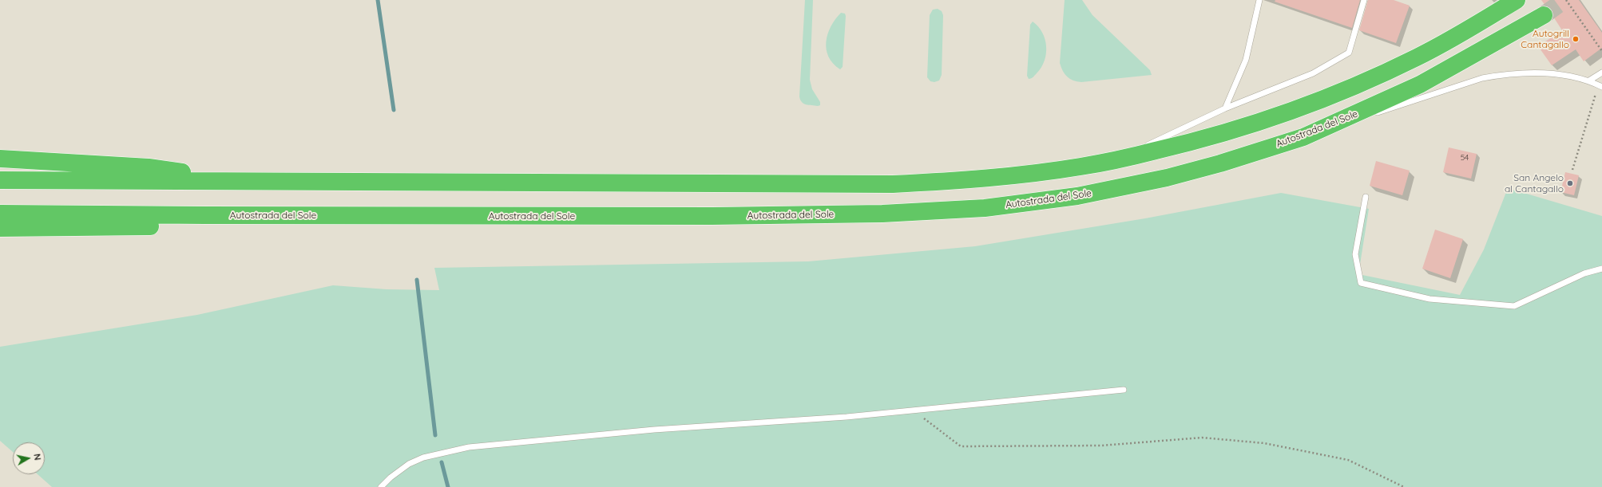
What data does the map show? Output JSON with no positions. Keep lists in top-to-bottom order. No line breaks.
{"streets":{"highway":["Autostrada del Sole"]},"places":["Autogrill Cantagallo","San Angelo al Cantagallo"],"house_numbers":["54"],"north":"right"}
